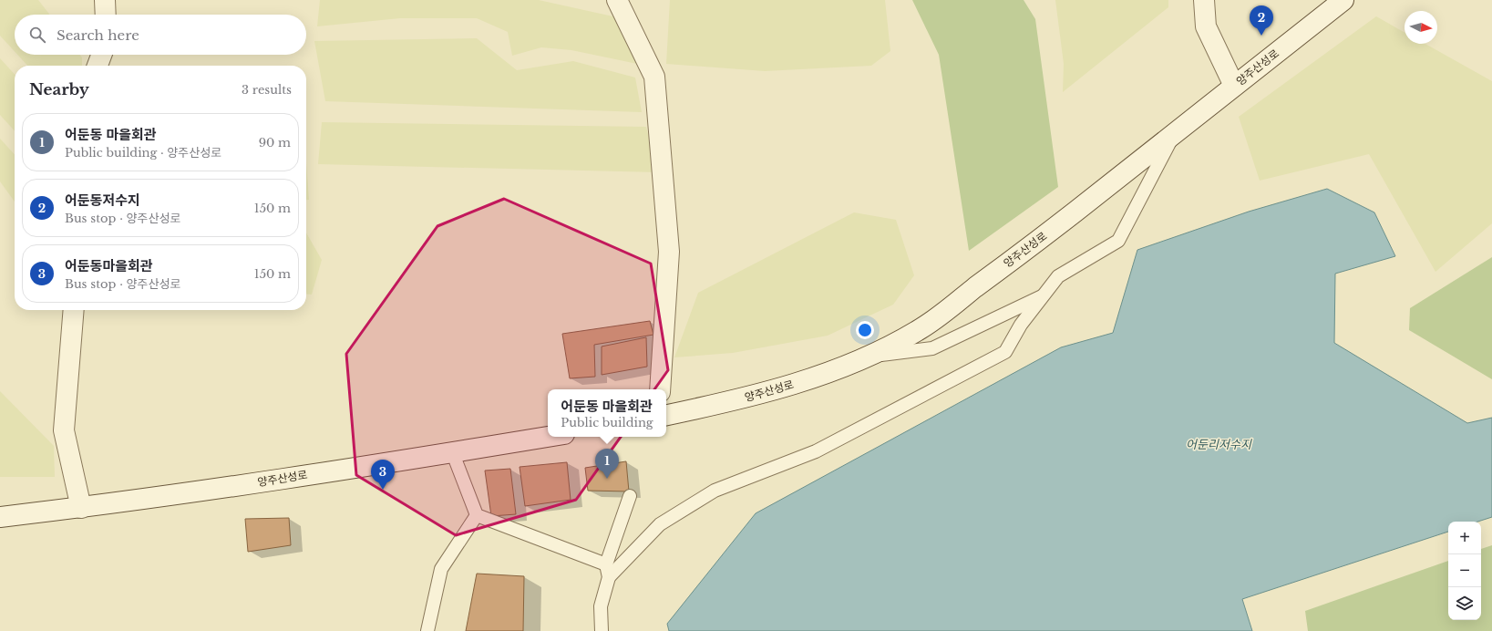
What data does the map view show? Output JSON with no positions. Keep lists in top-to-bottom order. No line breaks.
{"streets":{"street":["양주산성로"]},"water":["어둔리저수지"],"north":"right","page":{"pins":["2","1","3"],"search":"Search here","heading":["Nearby","3 results"],"list":[{"mark":"1","name":"어둔동 마을회관","note":"Public building · 양주산성로","value":"90 m"},{"mark":"2","name":"어둔동저수지","note":"Bus stop · 양주산성로","value":"150 m"},{"mark":"3","name":"어둔동마을회관","note":"Bus stop · 양주산성로","value":"150 m"}],"popup":["어둔동 마을회관","Public building"],"map_buttons":["+","−"]}}
